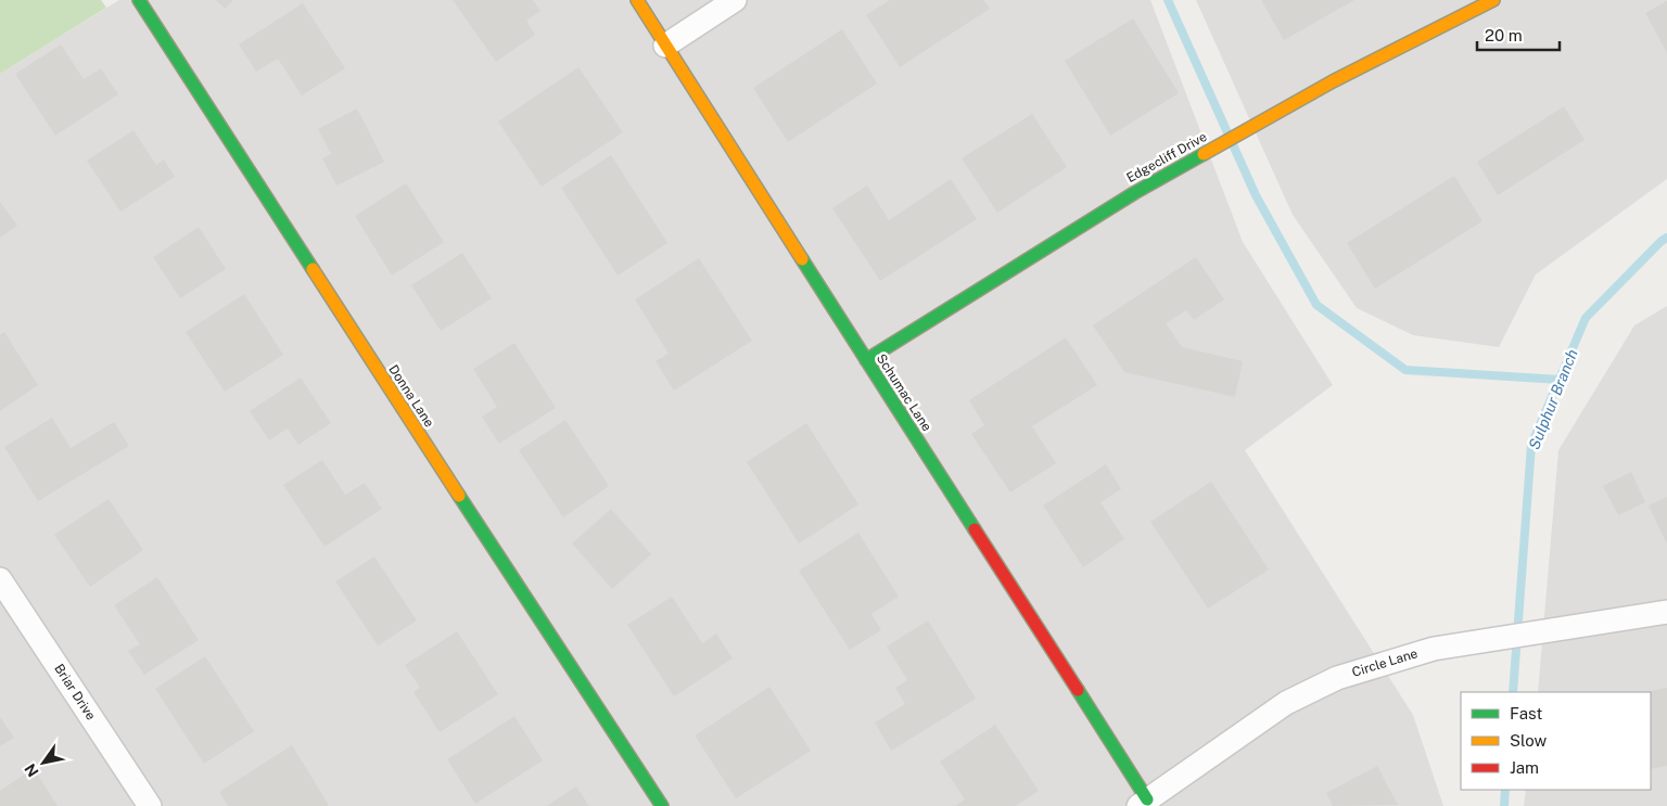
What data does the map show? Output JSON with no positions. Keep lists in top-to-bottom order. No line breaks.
{"streets":{"street":["Edgecliff Drive","Schumac Lane","Donna Lane","Circle Lane","Briar Drive"]},"crossings":[["Edgecliff Drive","Schumac Lane"],["Schumac Lane","Circle Lane"]],"water":["Sulphur Branch"],"legend":["Fast","Slow","Jam"],"scale_bar":"20 m","north":"bottom left"}
